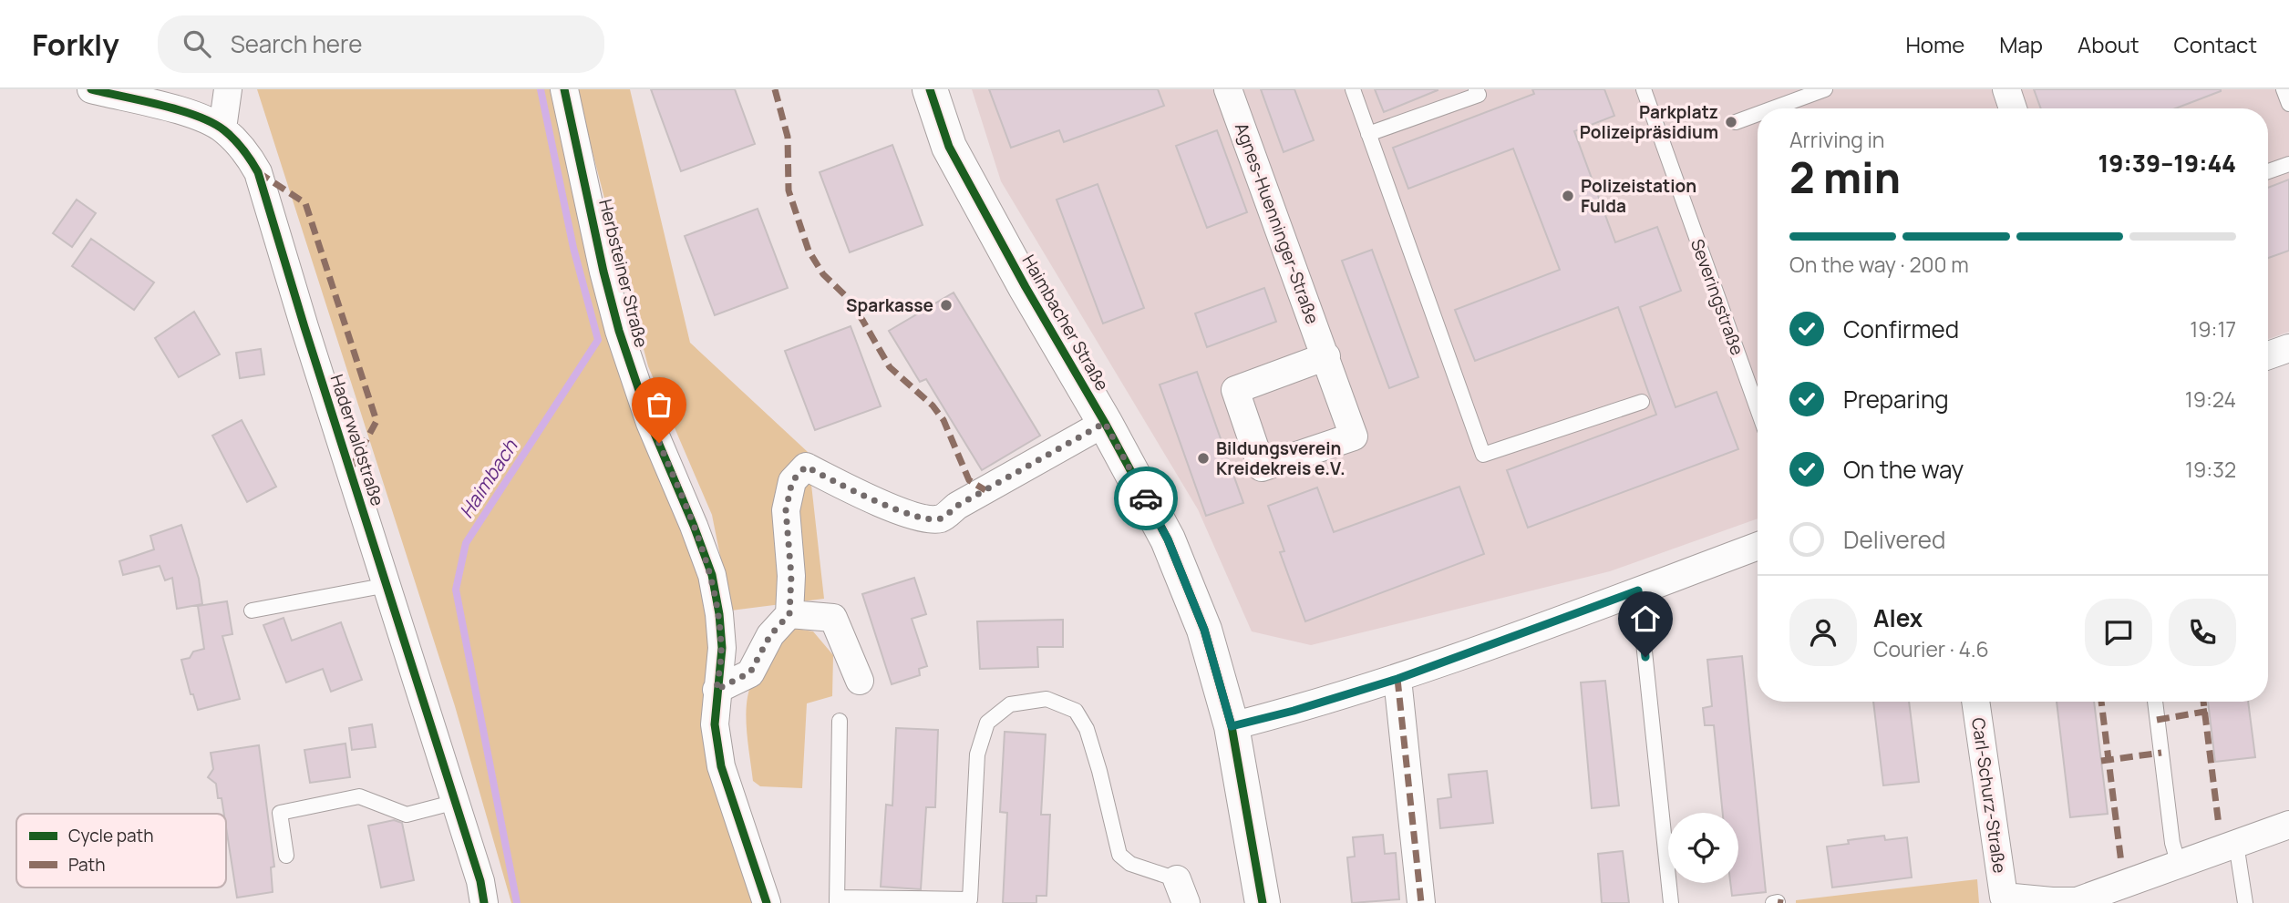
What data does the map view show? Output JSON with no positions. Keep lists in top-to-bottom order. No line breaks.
{"streets":{"main road":["Haimbacher Straße"],"street":["Agnes-Huenninger-Straße","Herbsteiner Straße","Haderwaldstraße","Carl-Schurz-Straße"],"lane":["Severingstraße"]},"water":["Haimbach"],"places":["Parkplatz Polizeipräsidium","Polizeistation Fulda","Sparkasse","Bildungsverein Kreidekreis e.V."],"legend":["Cycle path","Path"],"page":{"header":"Forkly","search":"Search here","nav":["Home","Map","About","Contact"],"heading":["2 min","Arriving in","19:39–19:44"],"panel":["Alex","Courier · 4.6"],"bar":"On the way · 200 m","list":[["Confirmed","19:17"],["Preparing","19:24"],["On the way","19:32"],"Delivered"]}}
